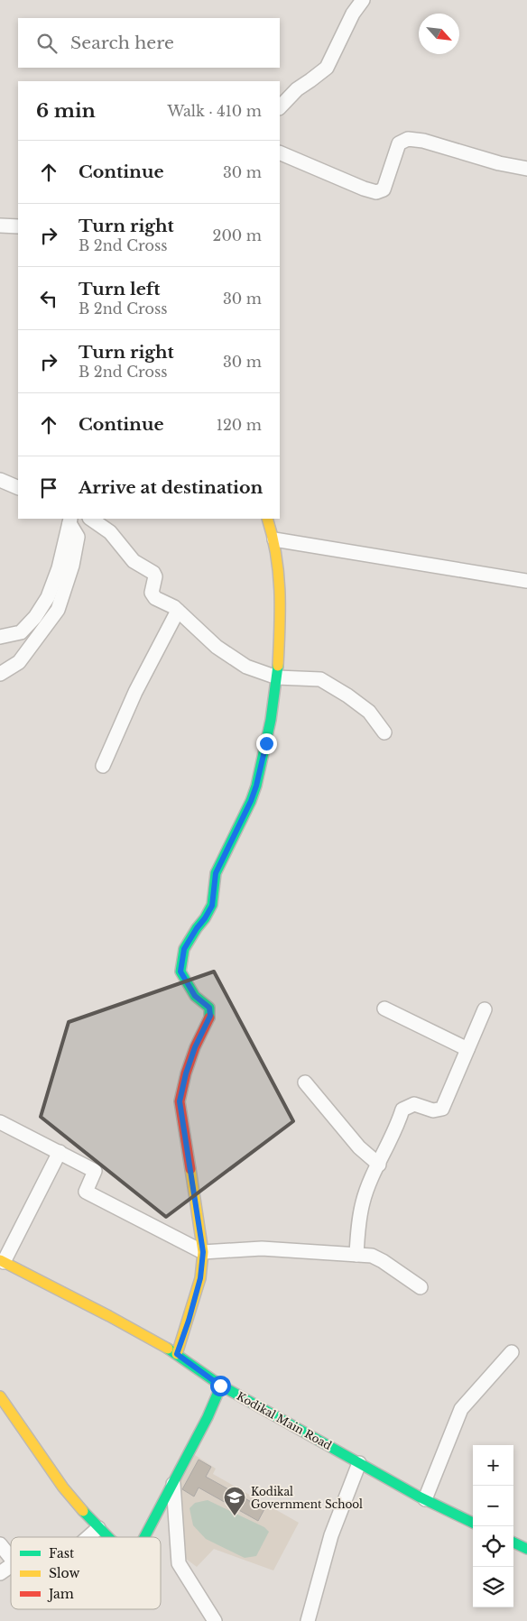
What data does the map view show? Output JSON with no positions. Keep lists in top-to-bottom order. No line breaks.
{"streets":{"street":["Kodikal Main Road"]},"places":{"school or university":["Kodikal Government School"]},"legend":["Fast","Slow","Jam"],"north":"bottom right","page":{"search":"Search here","heading":["6 min","Walk · 410 m"],"list":[["Continue","30 m"],["Turn right","B 2nd Cross","200 m"],["Turn left","B 2nd Cross","30 m"],["Turn right","B 2nd Cross","30 m"],["Continue","120 m"],"Arrive at destination"],"map_buttons":["+","−"]}}
